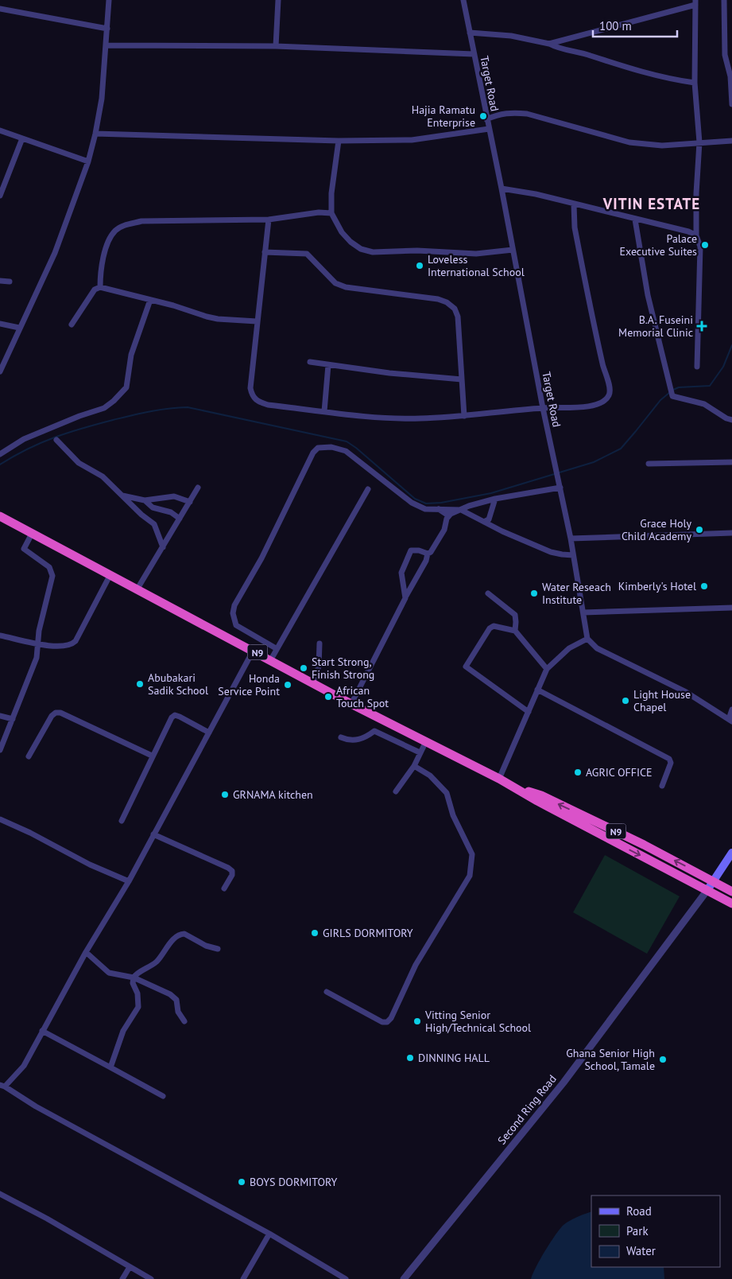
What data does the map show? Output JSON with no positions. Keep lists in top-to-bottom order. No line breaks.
{"streets":{"highway":["N9"],"main road":["Second Ring Road"],"street":["Target Road"]},"crossings":[["N9","Second Ring Road"]],"districts":["VITIN ESTATE"],"places":{"other":["Hajia Ramatu Enterprise","Palace Executive Suites","Loveless International School","Grace Holy Child Academy","Kimberly's Hotel","Water Reseach Institute","Start Strong, Finish Strong","Abubakari Sadik School","Honda Service Point","African Touch Spot","Light House Chapel","AGRIC OFFICE","GRNAMA kitchen","GIRLS DORMITORY","Vitting Senior High/Technical School","DINNING HALL","Ghana Senior High School, Tamale","BOYS DORMITORY"],"health":["B.A. Fuseini Memorial Clinic"]},"legend":["Road","Park","Water"],"scale_bar":"100 m"}
